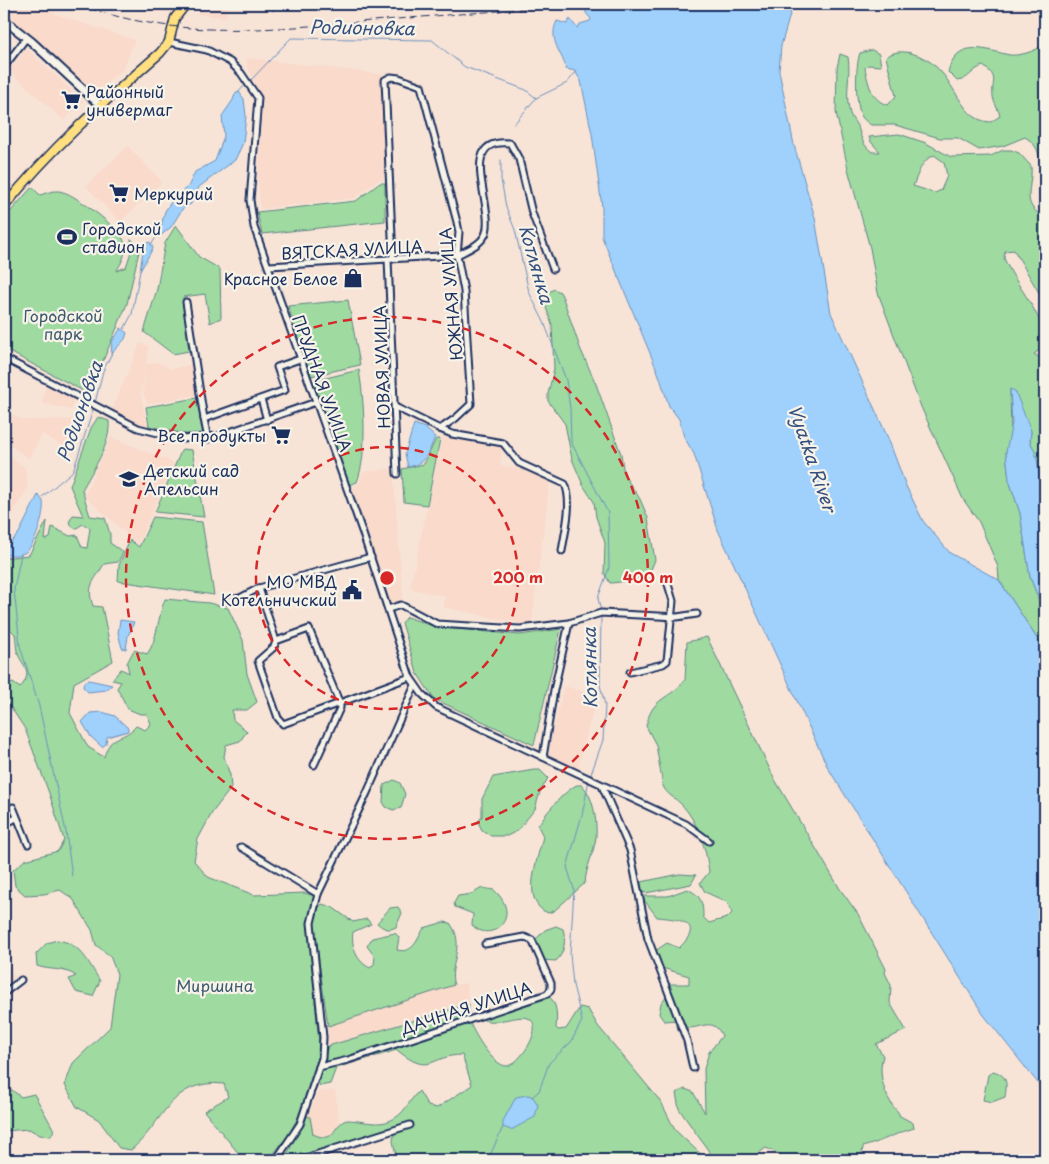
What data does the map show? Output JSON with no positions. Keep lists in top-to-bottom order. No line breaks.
{"streets":{"street":["ВЯТСКАЯ УЛИЦА","ЮЖНАЯ УЛИЦА","НОВАЯ УЛИЦА","ПРУДНАЯ УЛИЦА","ДАЧНАЯ УЛИЦА"]},"crossings":[["ВЯТСКАЯ УЛИЦА","ЮЖНАЯ УЛИЦА"],["ВЯТСКАЯ УЛИЦА","НОВАЯ УЛИЦА"],["ВЯТСКАЯ УЛИЦА","ПРУДНАЯ УЛИЦА"],["ЮЖНАЯ УЛИЦА","НОВАЯ УЛИЦА"]],"water":["Родионовка","Котлянка","Vyatka River"],"parks":["Городской парк","Миршина"],"places":{"supermarket":["Районный универмаг","Меркурий","Все продукты"],"sports":["Городской стадион"],"shop":["Красное Белое"],"school or university":["Детский сад Апельсин"],"public building":["МО МВД Котельничский"]},"rings":["200 m","400 m"]}
